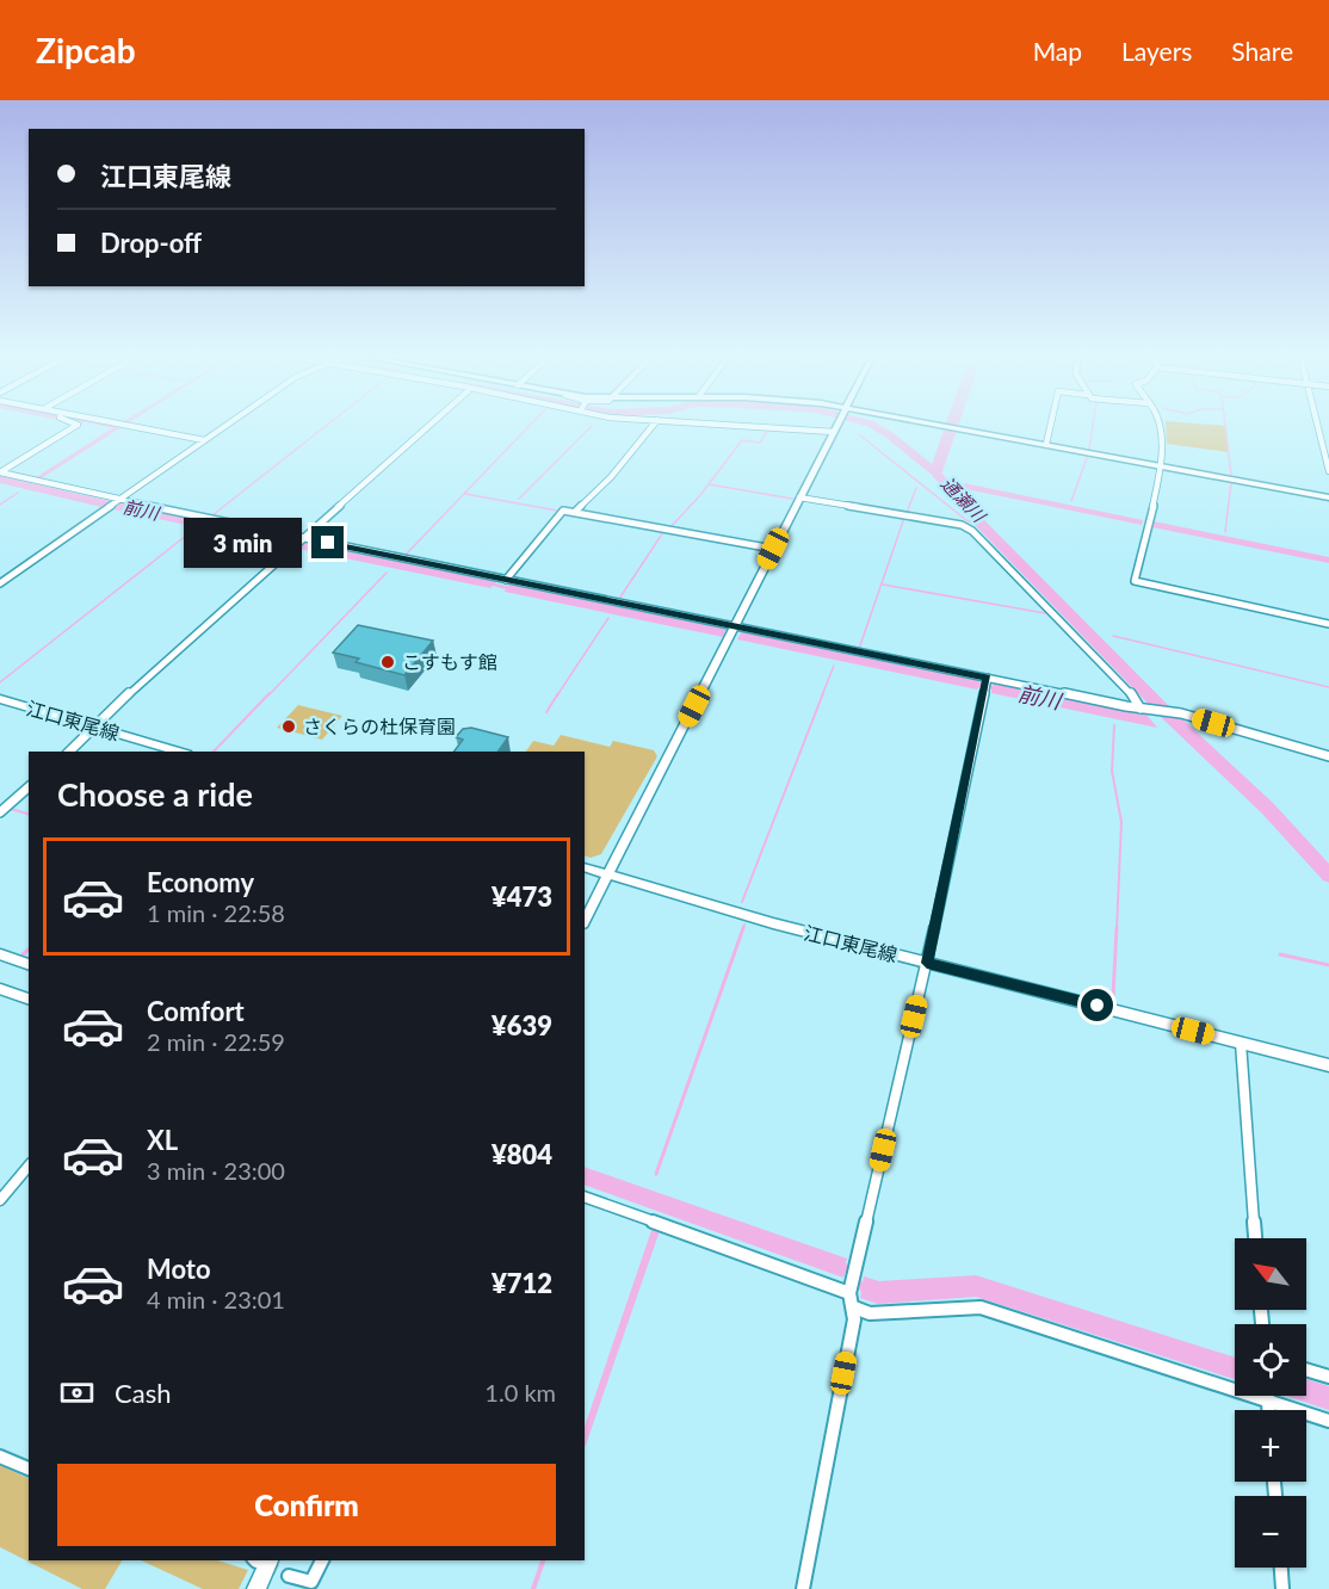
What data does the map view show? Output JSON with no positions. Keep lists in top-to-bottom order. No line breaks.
{"streets":{"street":["江口東尾線"]},"water":["通瀬川","前川"],"places":["こすもす館","さくらの杜保育園"],"north":"top left","page":{"header":"Zipcab","nav":["Map","Layers","Share"],"banner":["江口東尾線","Drop-off"],"bubble":"3 min","heading":"Choose a ride","list":[{"name":"Economy","note":"1 min · 22:58","value":"¥473"},{"name":"Comfort","note":"2 min · 22:59","value":"¥639"},{"name":"XL","note":"3 min · 23:00","value":"¥804"},{"name":"Moto","note":"4 min · 23:01","value":"¥712"}],"map_buttons":["+","−"],"pay":["Cash","1.0 km"],"buttons":"Confirm"}}
